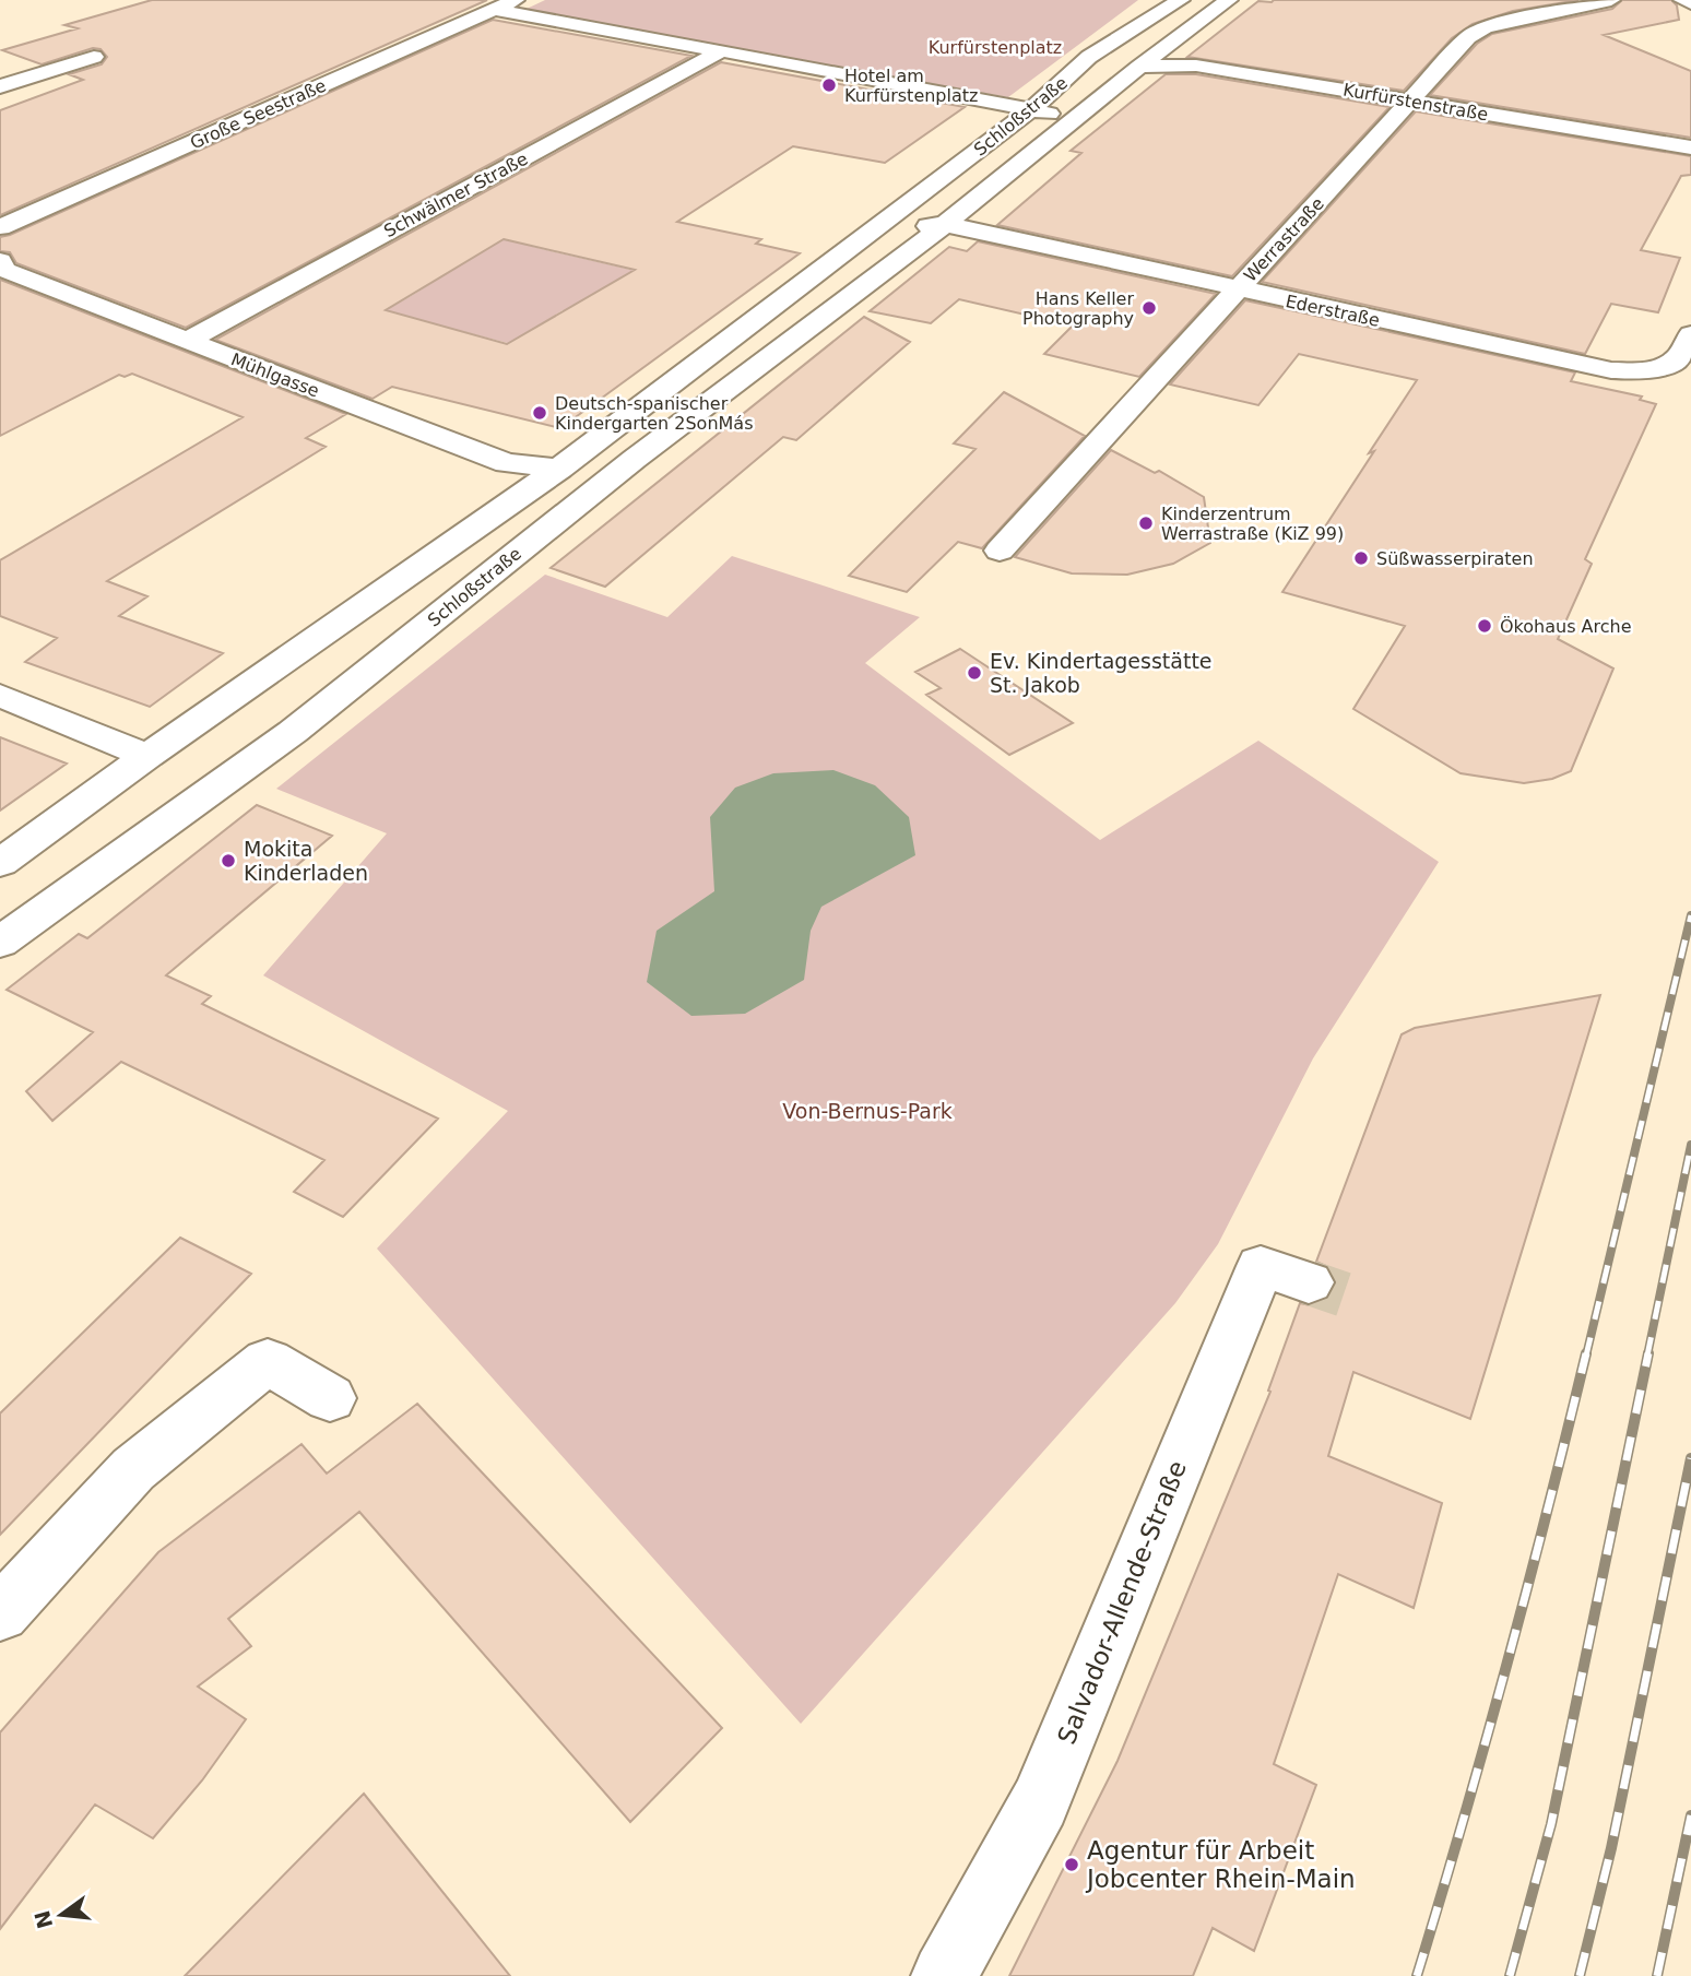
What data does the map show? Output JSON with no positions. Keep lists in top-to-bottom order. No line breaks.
{"streets":{"street":["Kurfürstenstraße","Große Seestraße","Schloßstraße","Schwälmer Straße","Werrastraße","Ederstraße","Mühlgasse","Salvador-Allende-Straße"]},"crossings":[["Kurfürstenstraße","Schloßstraße"],["Kurfürstenstraße","Werrastraße"],["Schloßstraße","Ederstraße"],["Schloßstraße","Mühlgasse"],["Schwälmer Straße","Mühlgasse"],["Werrastraße","Ederstraße"]],"parks":["Kurfürstenplatz","Von-Bernus-Park"],"places":["Hotel am Kurfürstenplatz","Hans Keller Photography","Deutsch-spanischer Kindergarten 2SonMás","Kinderzentrum Werrastraße (KiZ 99)","Süßwasserpiraten","Ökohaus Arche","Ev. Kindertagesstätte St. Jakob","Mokita Kinderladen","Agentur für Arbeit Jobcenter Rhein-Main"],"north":"left"}
